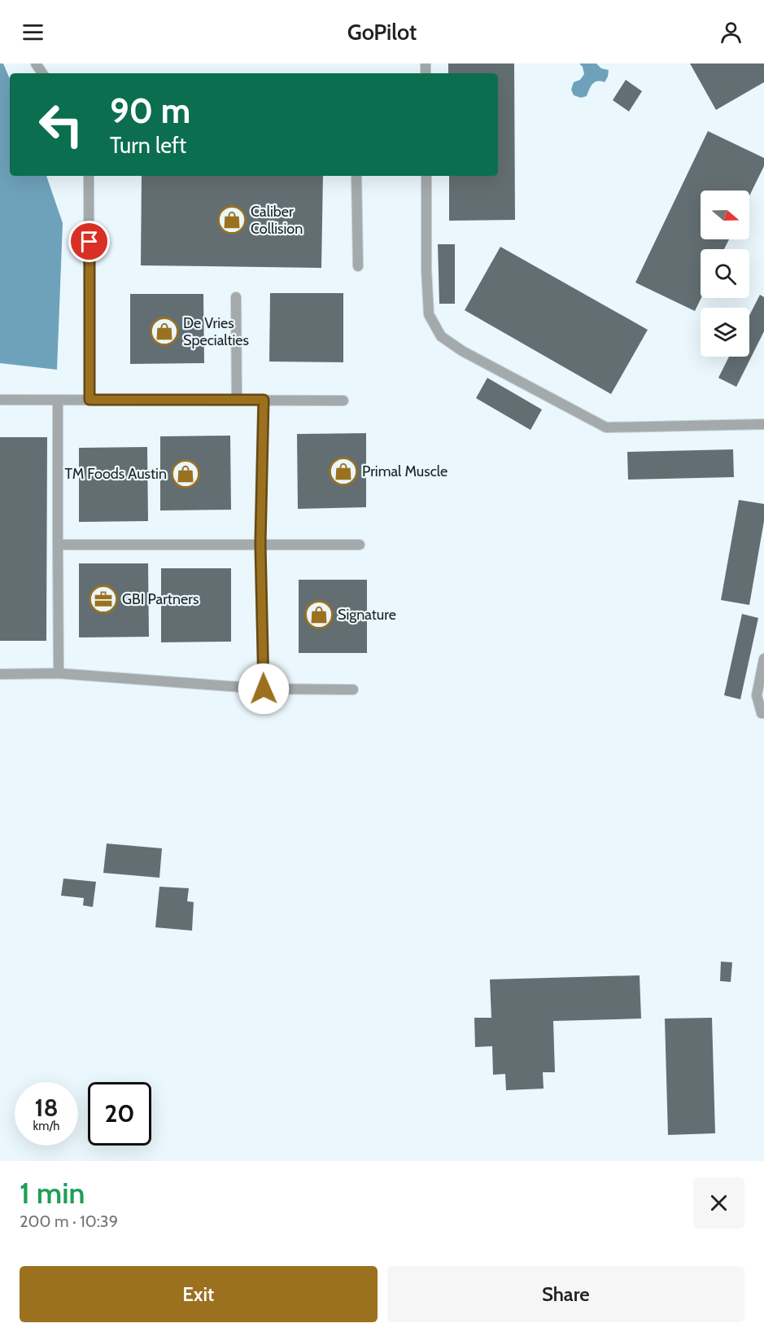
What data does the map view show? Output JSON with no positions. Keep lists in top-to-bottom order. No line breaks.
{"places":{"shop":["Caliber Collision","De Vries Specialties","Primal Muscle","TM Foods Austin","Signature"],"office":["GBI Partners"]},"north":"right","page":{"header":"GoPilot","turn":["90 m","Turn left"],"speed":"18 km/h","limit":"20","heading":["1 min","200 m · 10:39"],"buttons":["Exit","Share"]}}
